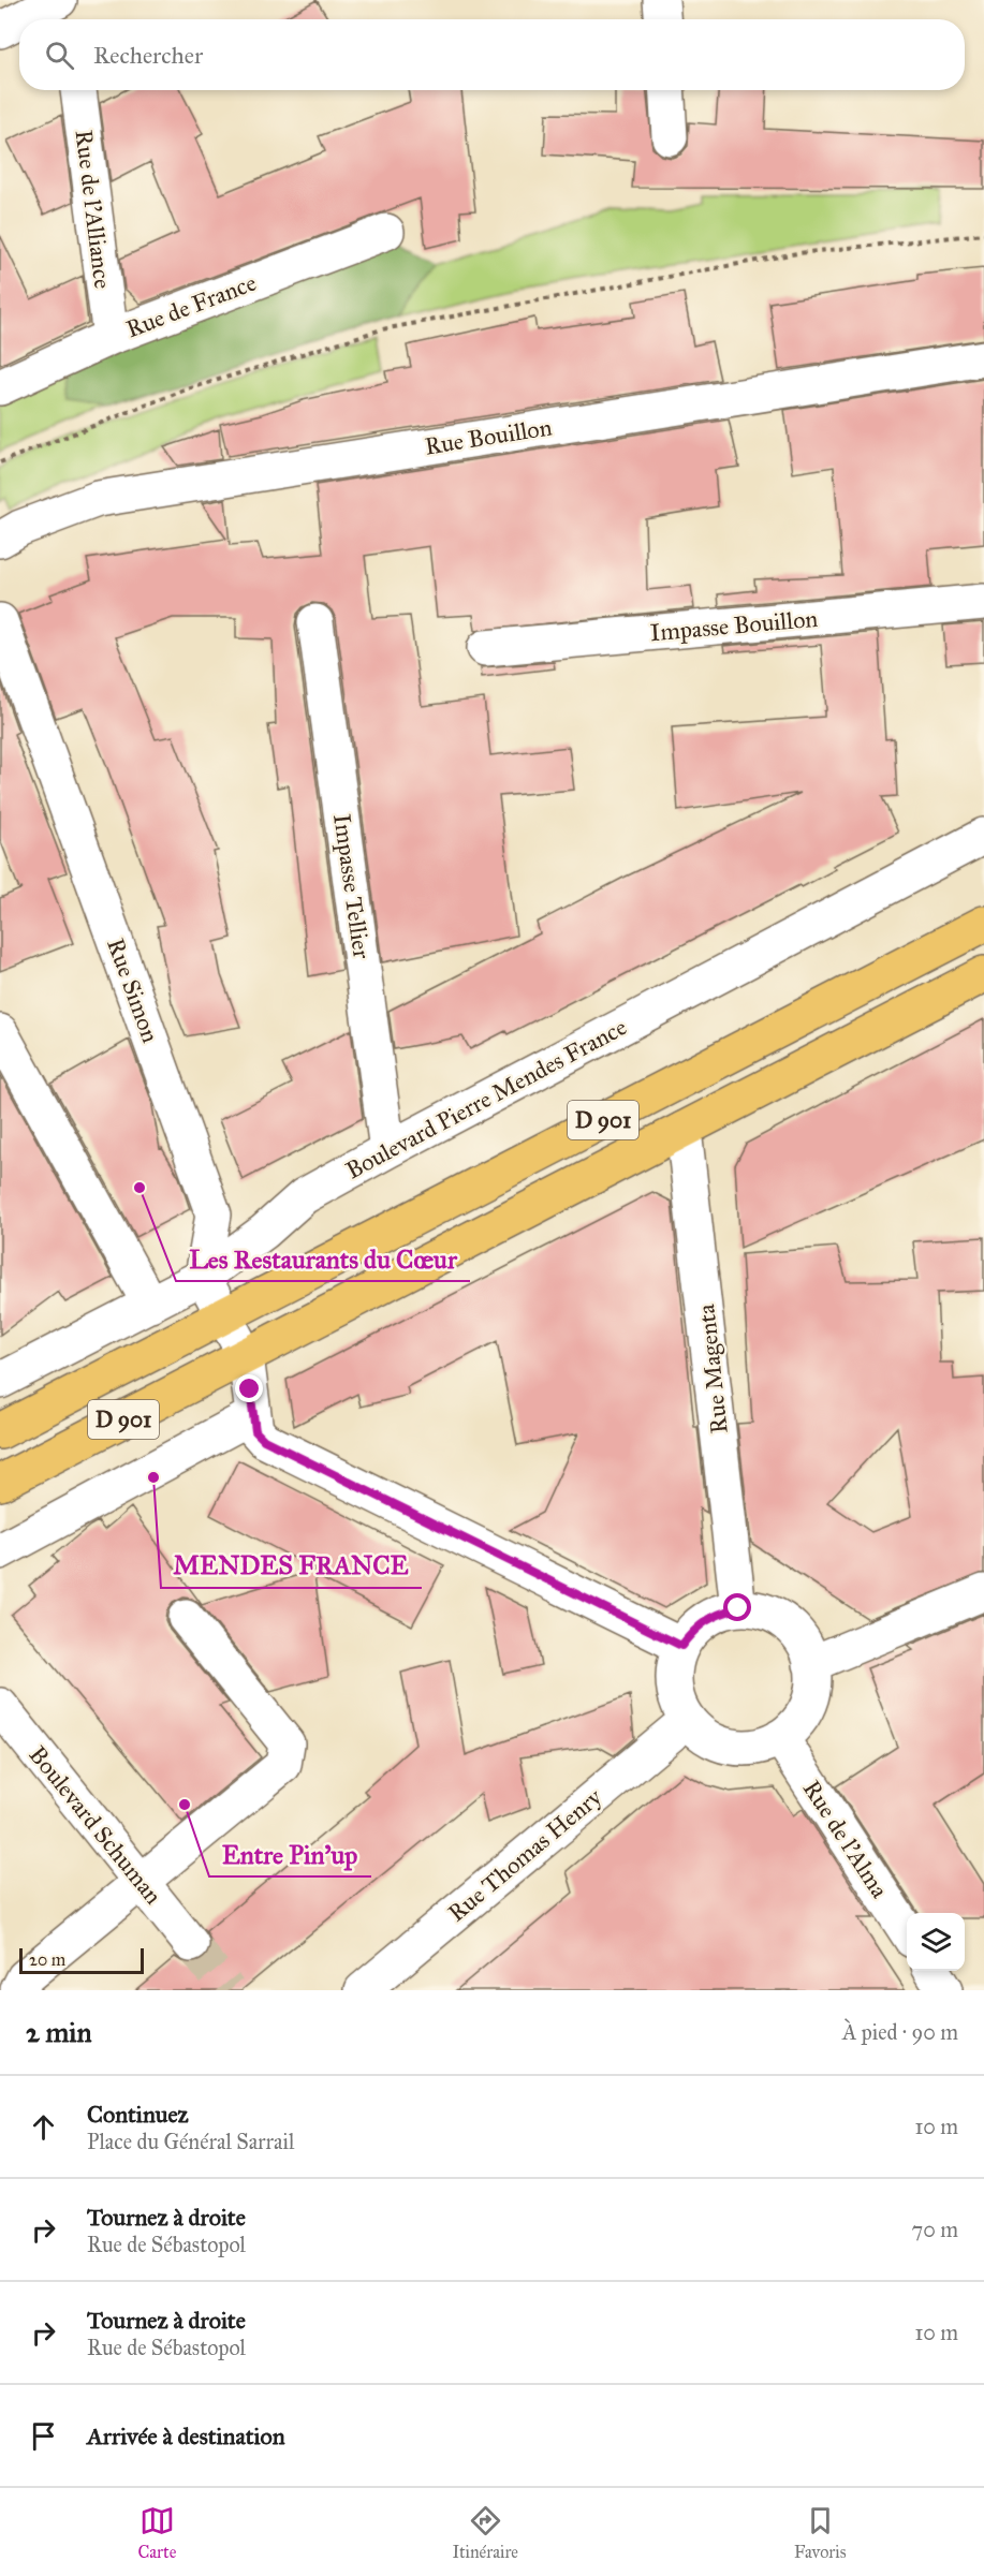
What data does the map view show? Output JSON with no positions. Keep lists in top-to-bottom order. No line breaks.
{"streets":{"main road":["D 901"],"street":["Rue de l'Alliance","Rue de France","Rue Bouillon","Impasse Bouillon","Impasse Tellier","Rue Simon","Boulevard Pierre Mendes France","Rue Magenta","Boulevard Schuman","Rue de l'Alma","Rue Thomas Henry"]},"crossings":[["Rue de l'Alliance","Rue de France"],["Impasse Tellier","Boulevard Pierre Mendes France"],["Rue Simon","Boulevard Pierre Mendes France"],["D 901","Rue Magenta"],["Rue Magenta","Rue de l'Alma"],["Rue Magenta","Rue Thomas Henry"],["Rue de l'Alma","Rue Thomas Henry"]],"places":["Les Restaurants du Cœur","MENDES FRANCE","Entre Pin'up"],"scale_bar":"20 m","page":{"search":"Rechercher","scale":"20 m","heading":["2 min","À pied · 90 m"],"list":[["Continuez","Place du Général Sarrail","10 m"],["Tournez à droite","Rue de Sébastopol","70 m"],["Tournez à droite","Rue de Sébastopol","10 m"],"Arrivée à destination"],"nav":["Carte","Itinéraire","Favoris"]}}
